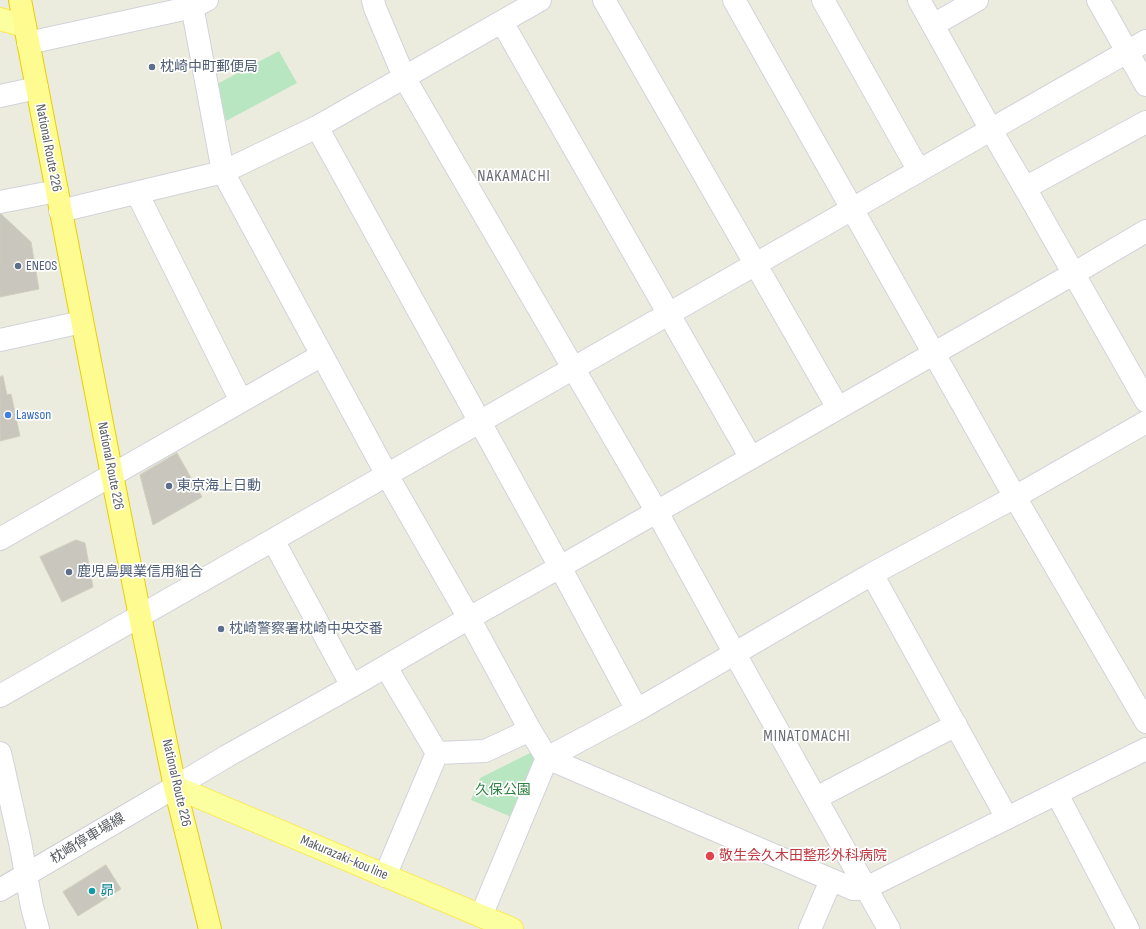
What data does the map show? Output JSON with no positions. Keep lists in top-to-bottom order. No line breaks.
{"streets":{"highway":["National Route 226"],"main road":["Makurazaki-kou line"],"street":["枕崎停車場線"]},"crossings":[["National Route 226","枕崎停車場線"],["National Route 226","Makurazaki-kou line"],["枕崎停車場線","Makurazaki-kou line"]],"districts":["NAKAMACHI","MINATOMACHI"],"parks":["久保公園"],"places":["枕崎中町郵便局","ENEOS","Lawson","東京海上日動","鹿児島興業信用組合","枕崎警察署枕崎中央交番","敬生会久木田整形外科病院","昴"]}
